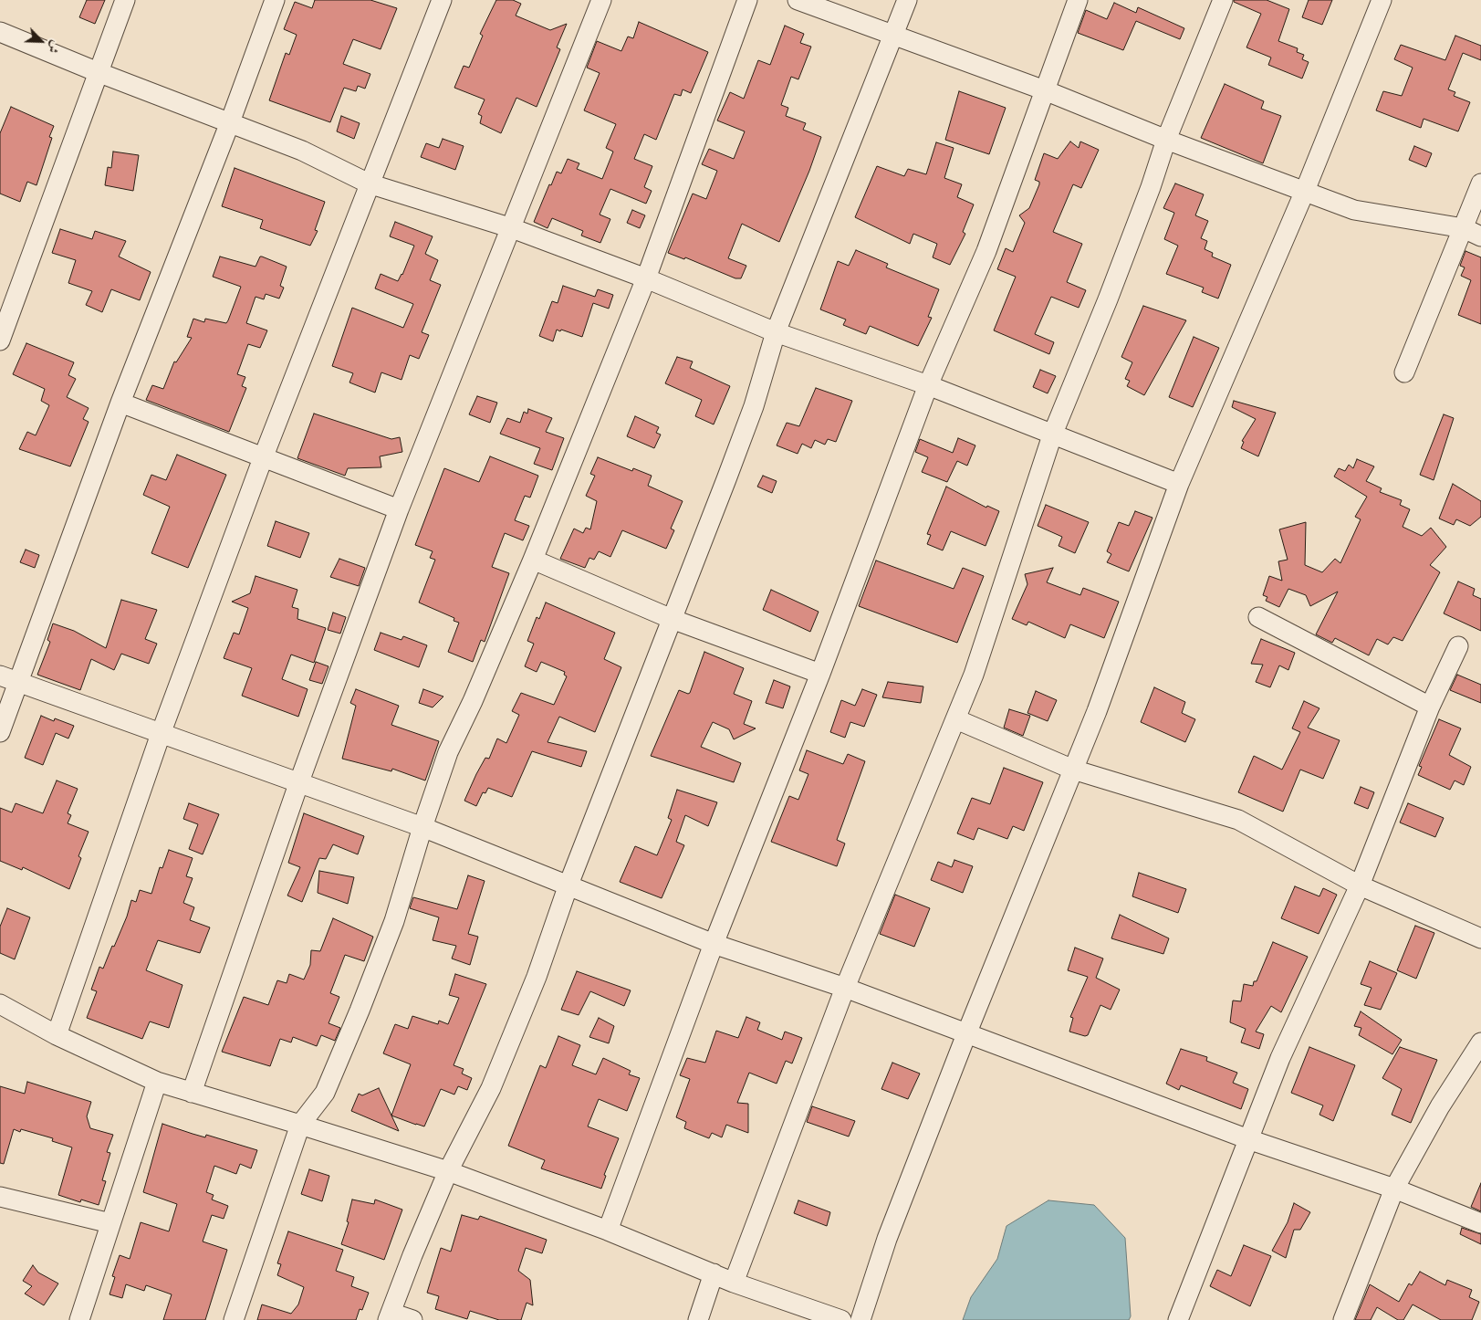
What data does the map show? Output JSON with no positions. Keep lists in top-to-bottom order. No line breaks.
{"north":"bottom right"}
